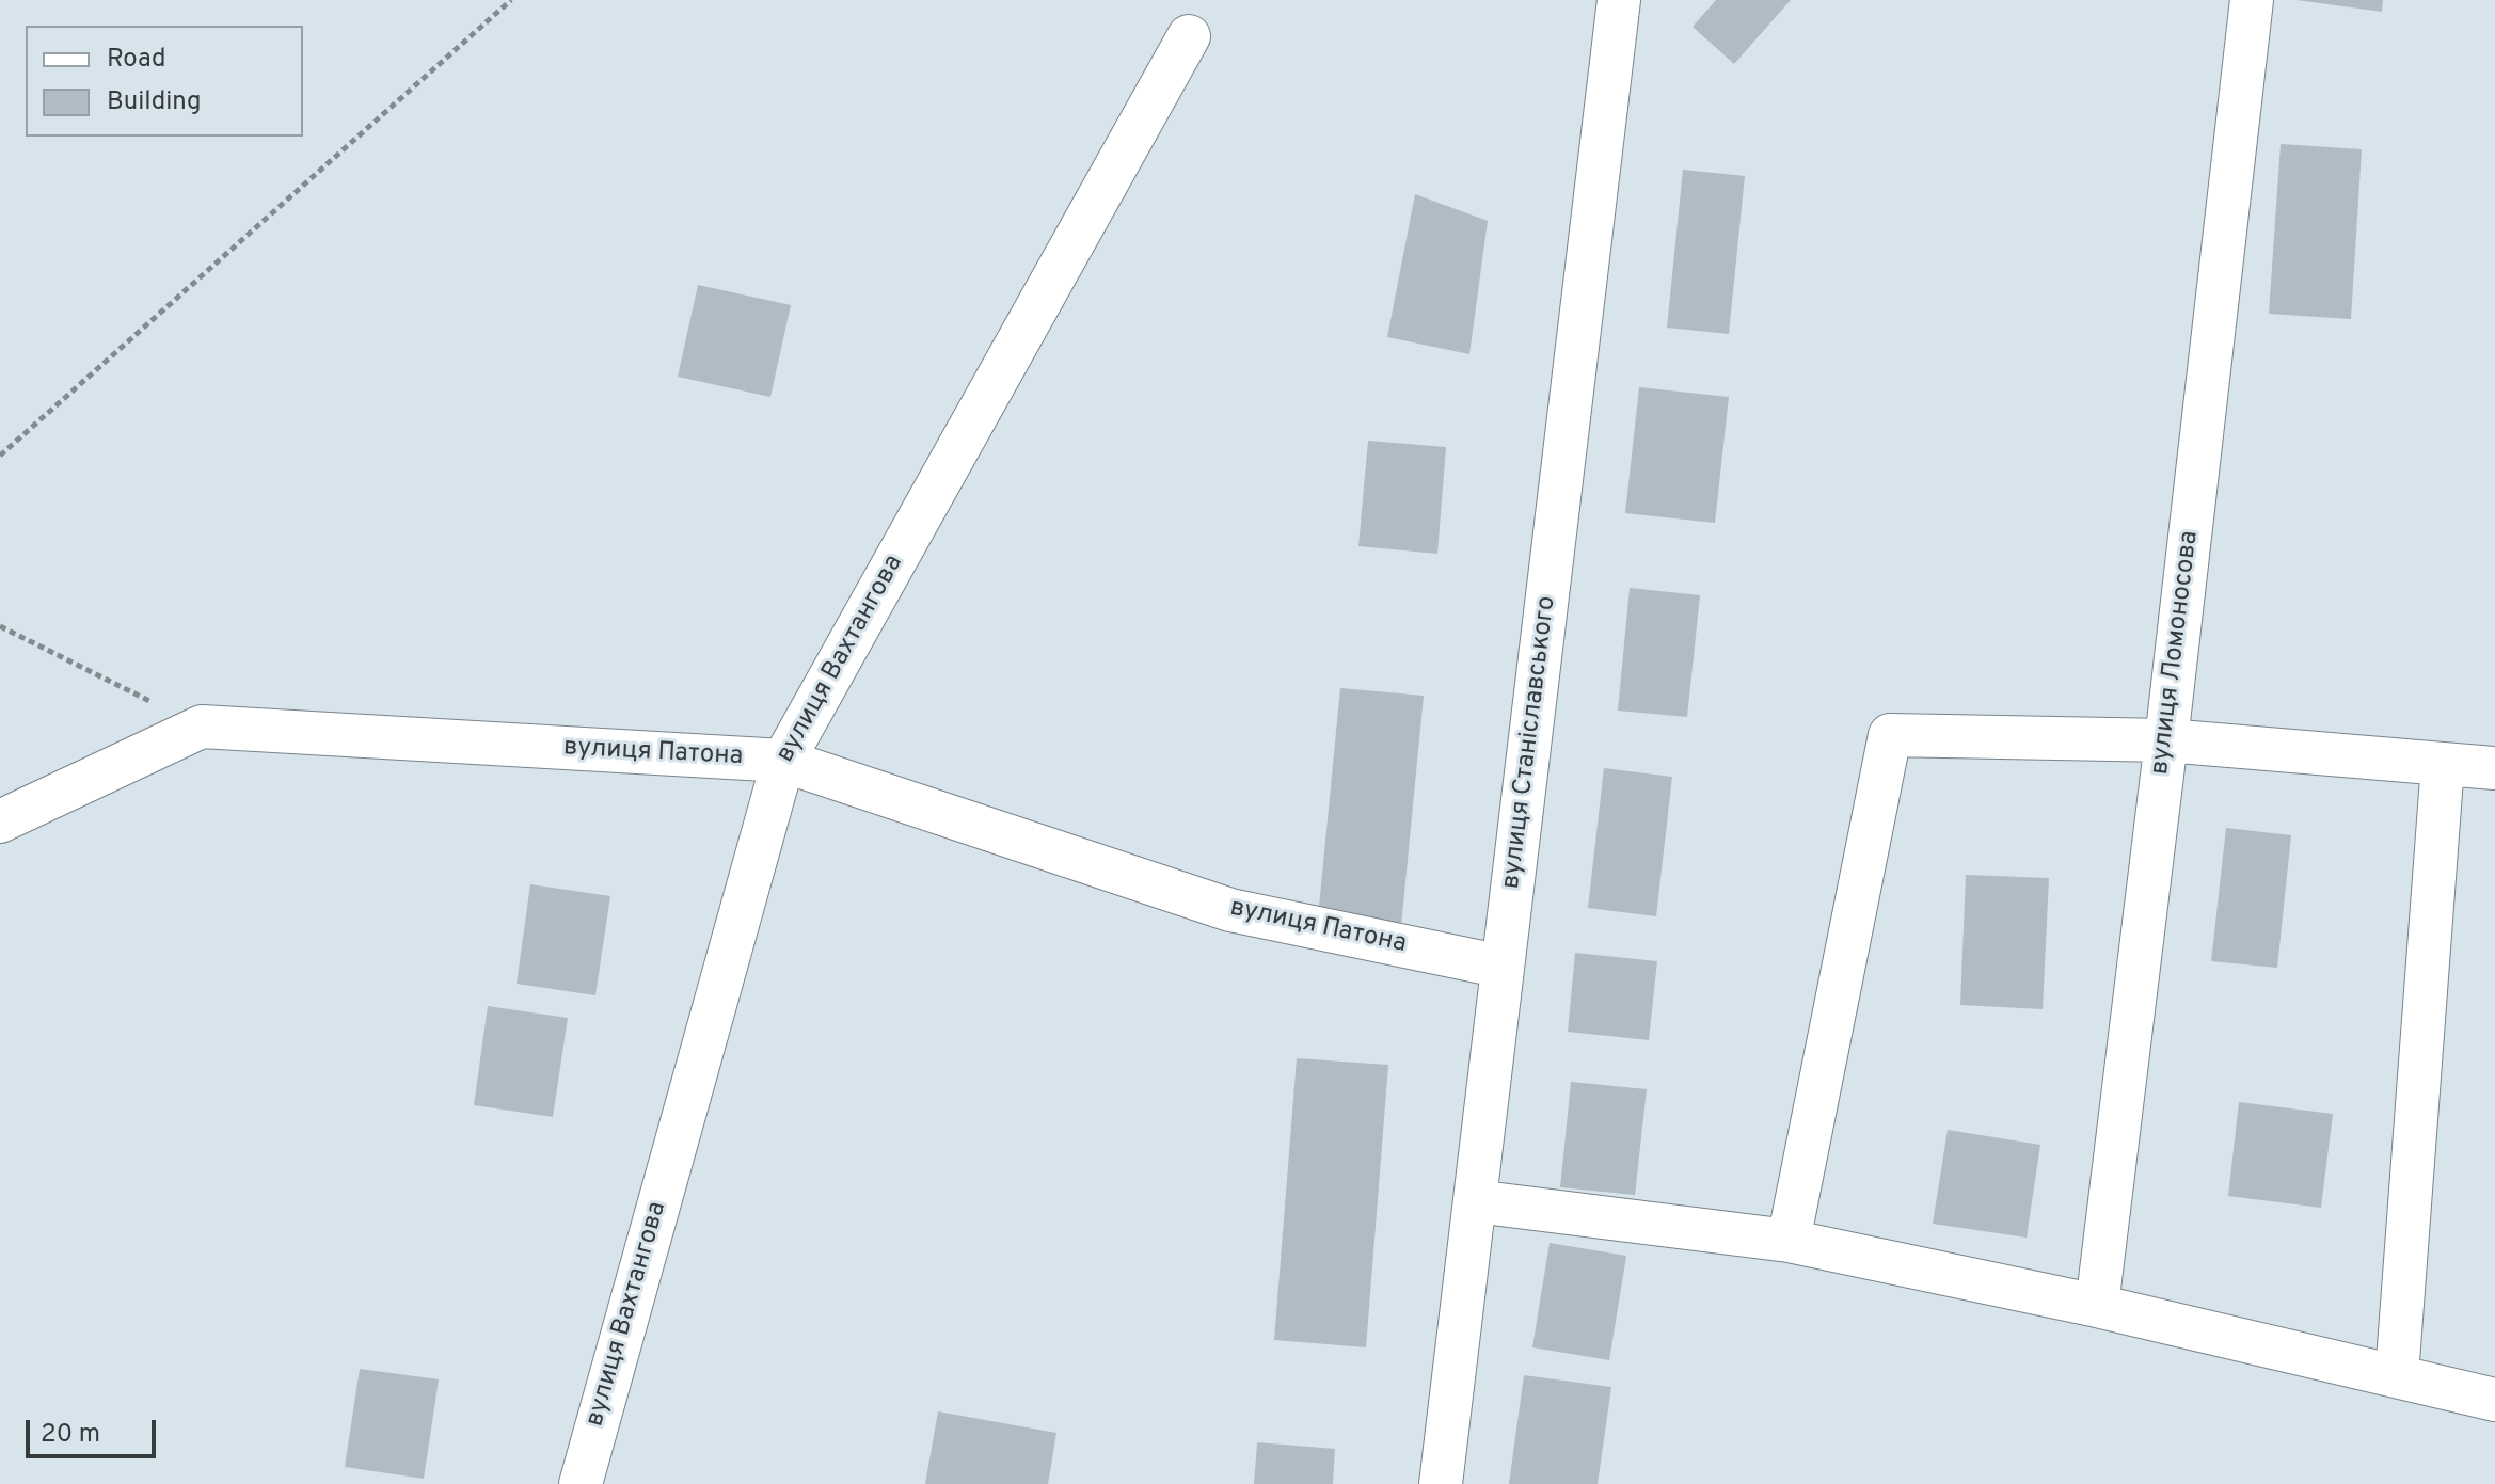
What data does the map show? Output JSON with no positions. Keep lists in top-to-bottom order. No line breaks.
{"streets":{"street":["вулиця Ломоносова","вулиця Вахтангова","вулиця Станіславського","вулиця Патона"]},"crossings":[["вулиця Вахтангова","вулиця Патона"],["вулиця Станіславського","вулиця Патона"]],"legend":["Road","Building"],"scale_bar":"20 m"}
